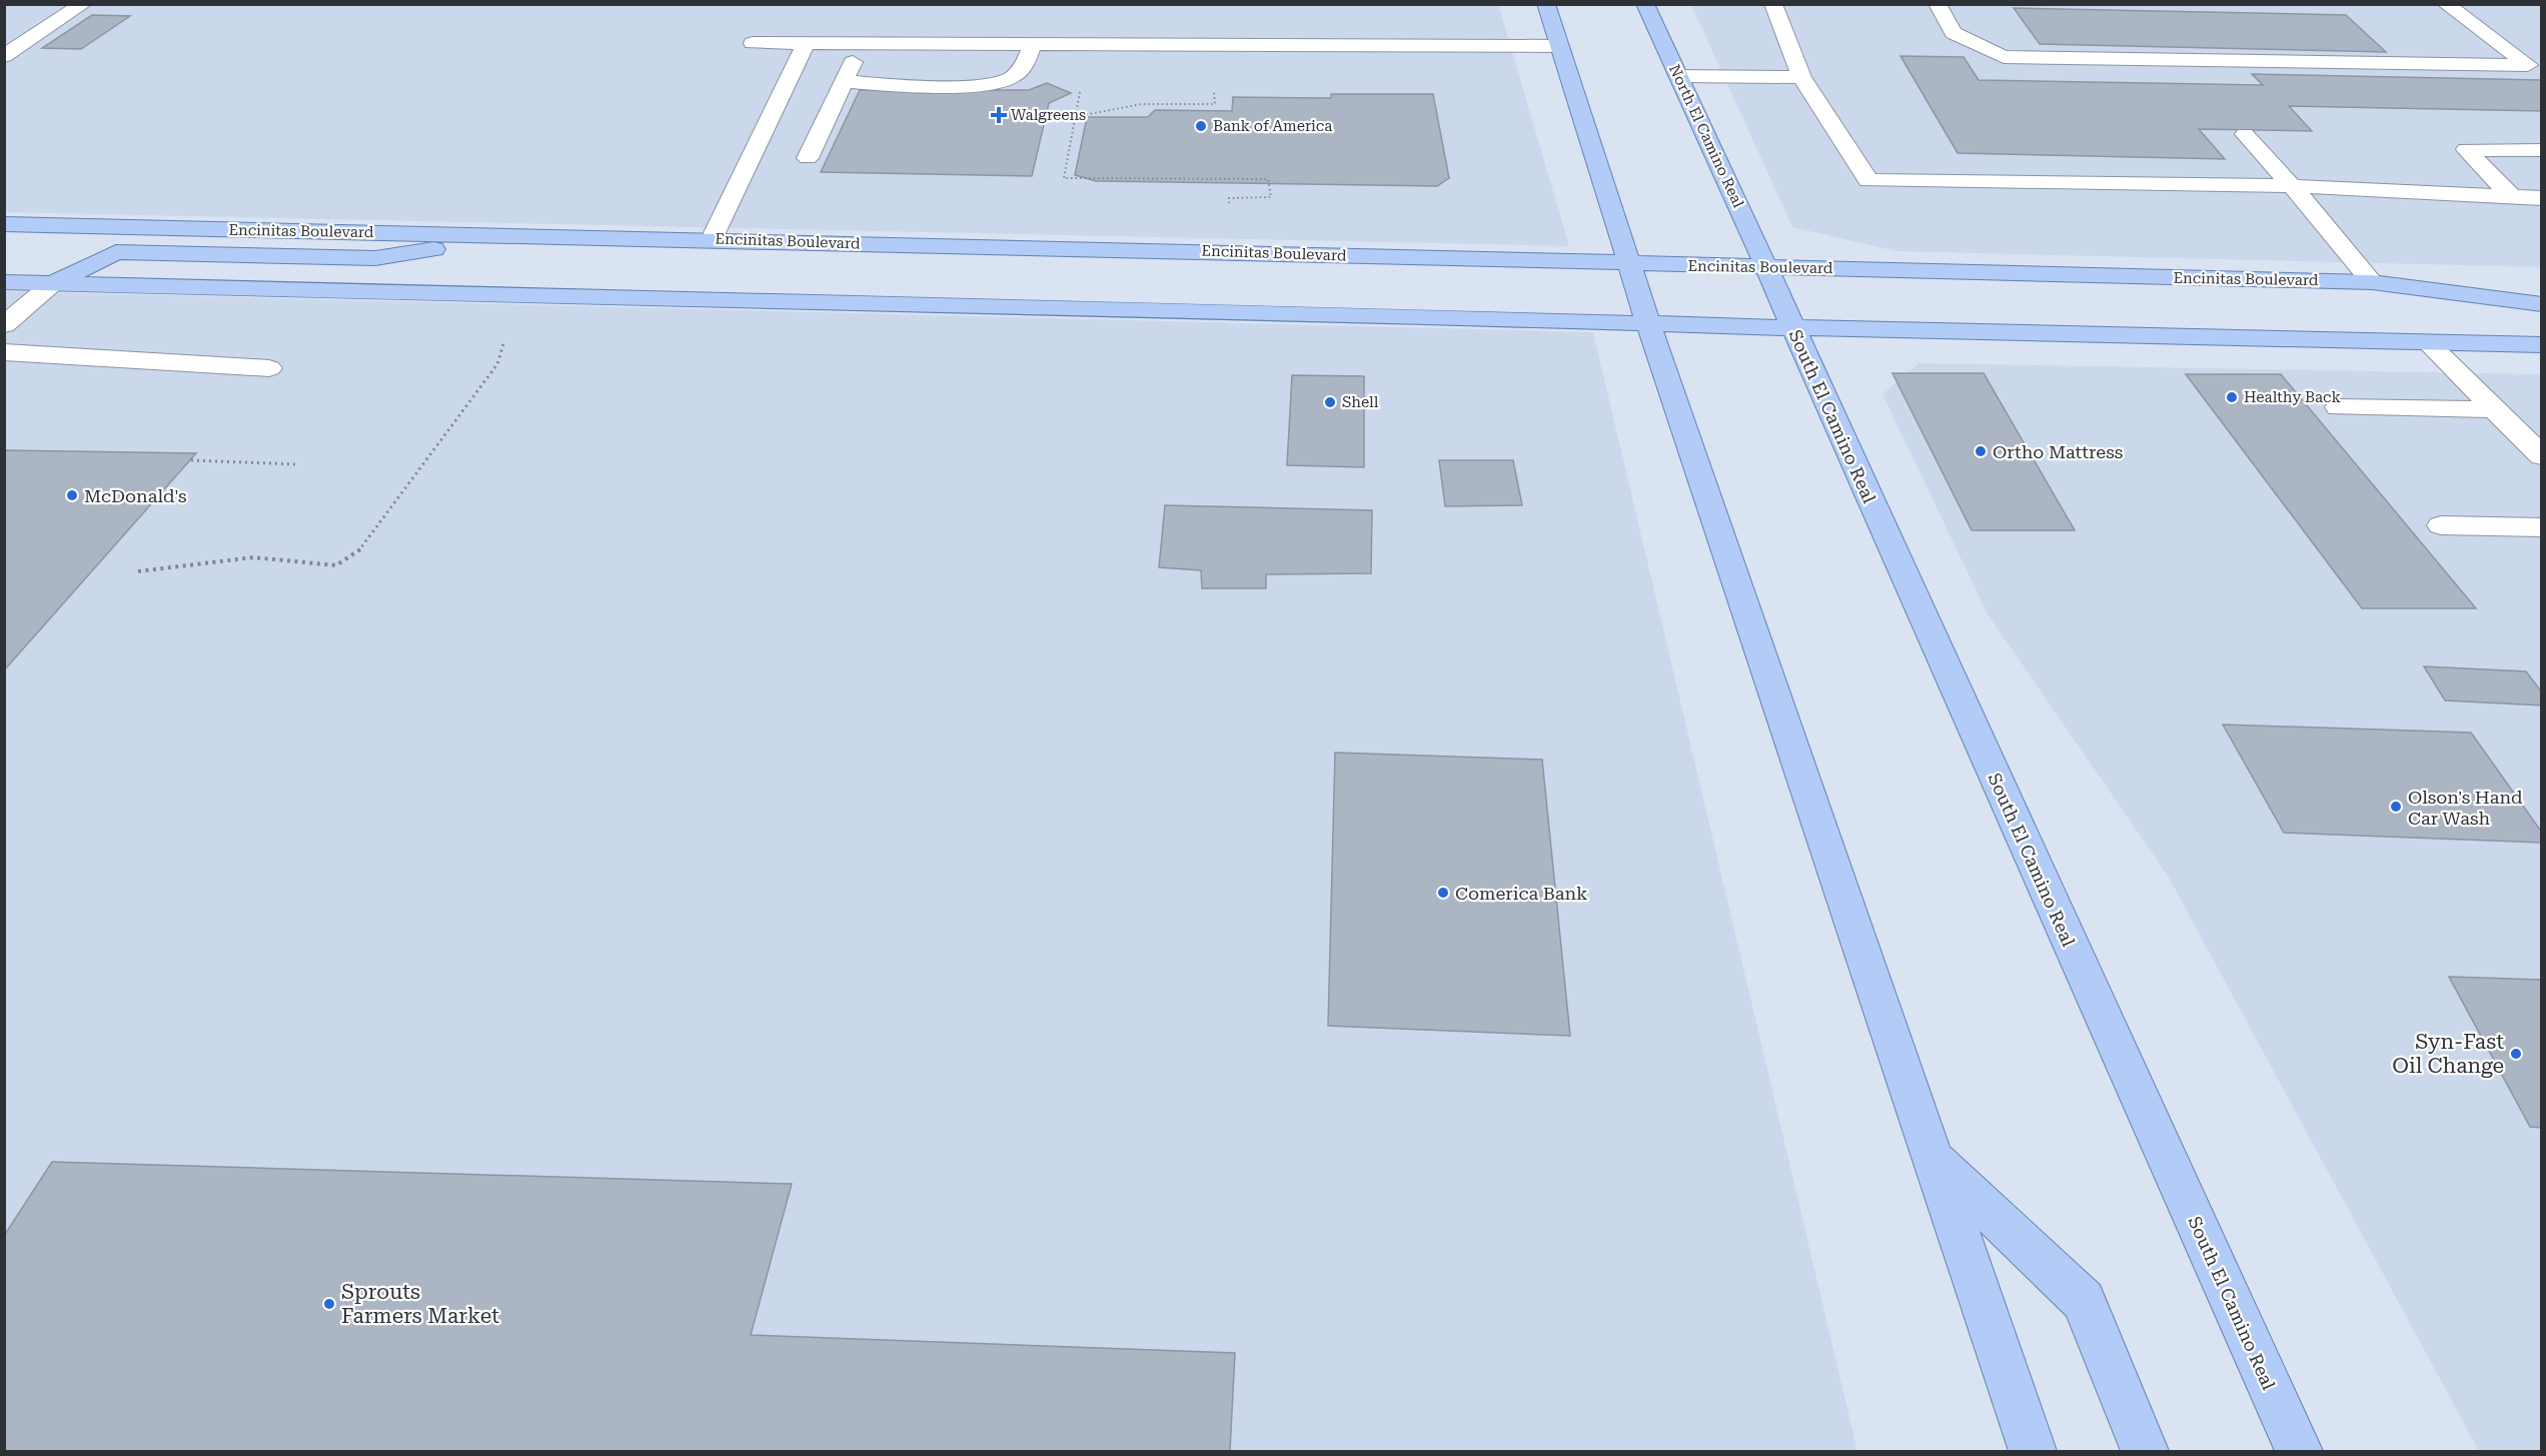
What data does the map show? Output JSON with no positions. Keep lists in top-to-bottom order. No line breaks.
{"streets":{"main road":["North El Camino Real","Encinitas Boulevard","South El Camino Real"]},"crossings":[["North El Camino Real","Encinitas Boulevard"],["North El Camino Real","South El Camino Real"],["Encinitas Boulevard","South El Camino Real"]],"places":{"health":["Walgreens"],"other":["Bank of America","Healthy Back","Shell","Ortho Mattress","McDonald's","Olson's Hand Car Wash","Comerica Bank","Syn-Fast Oil Change","Sprouts Farmers Market"]}}
